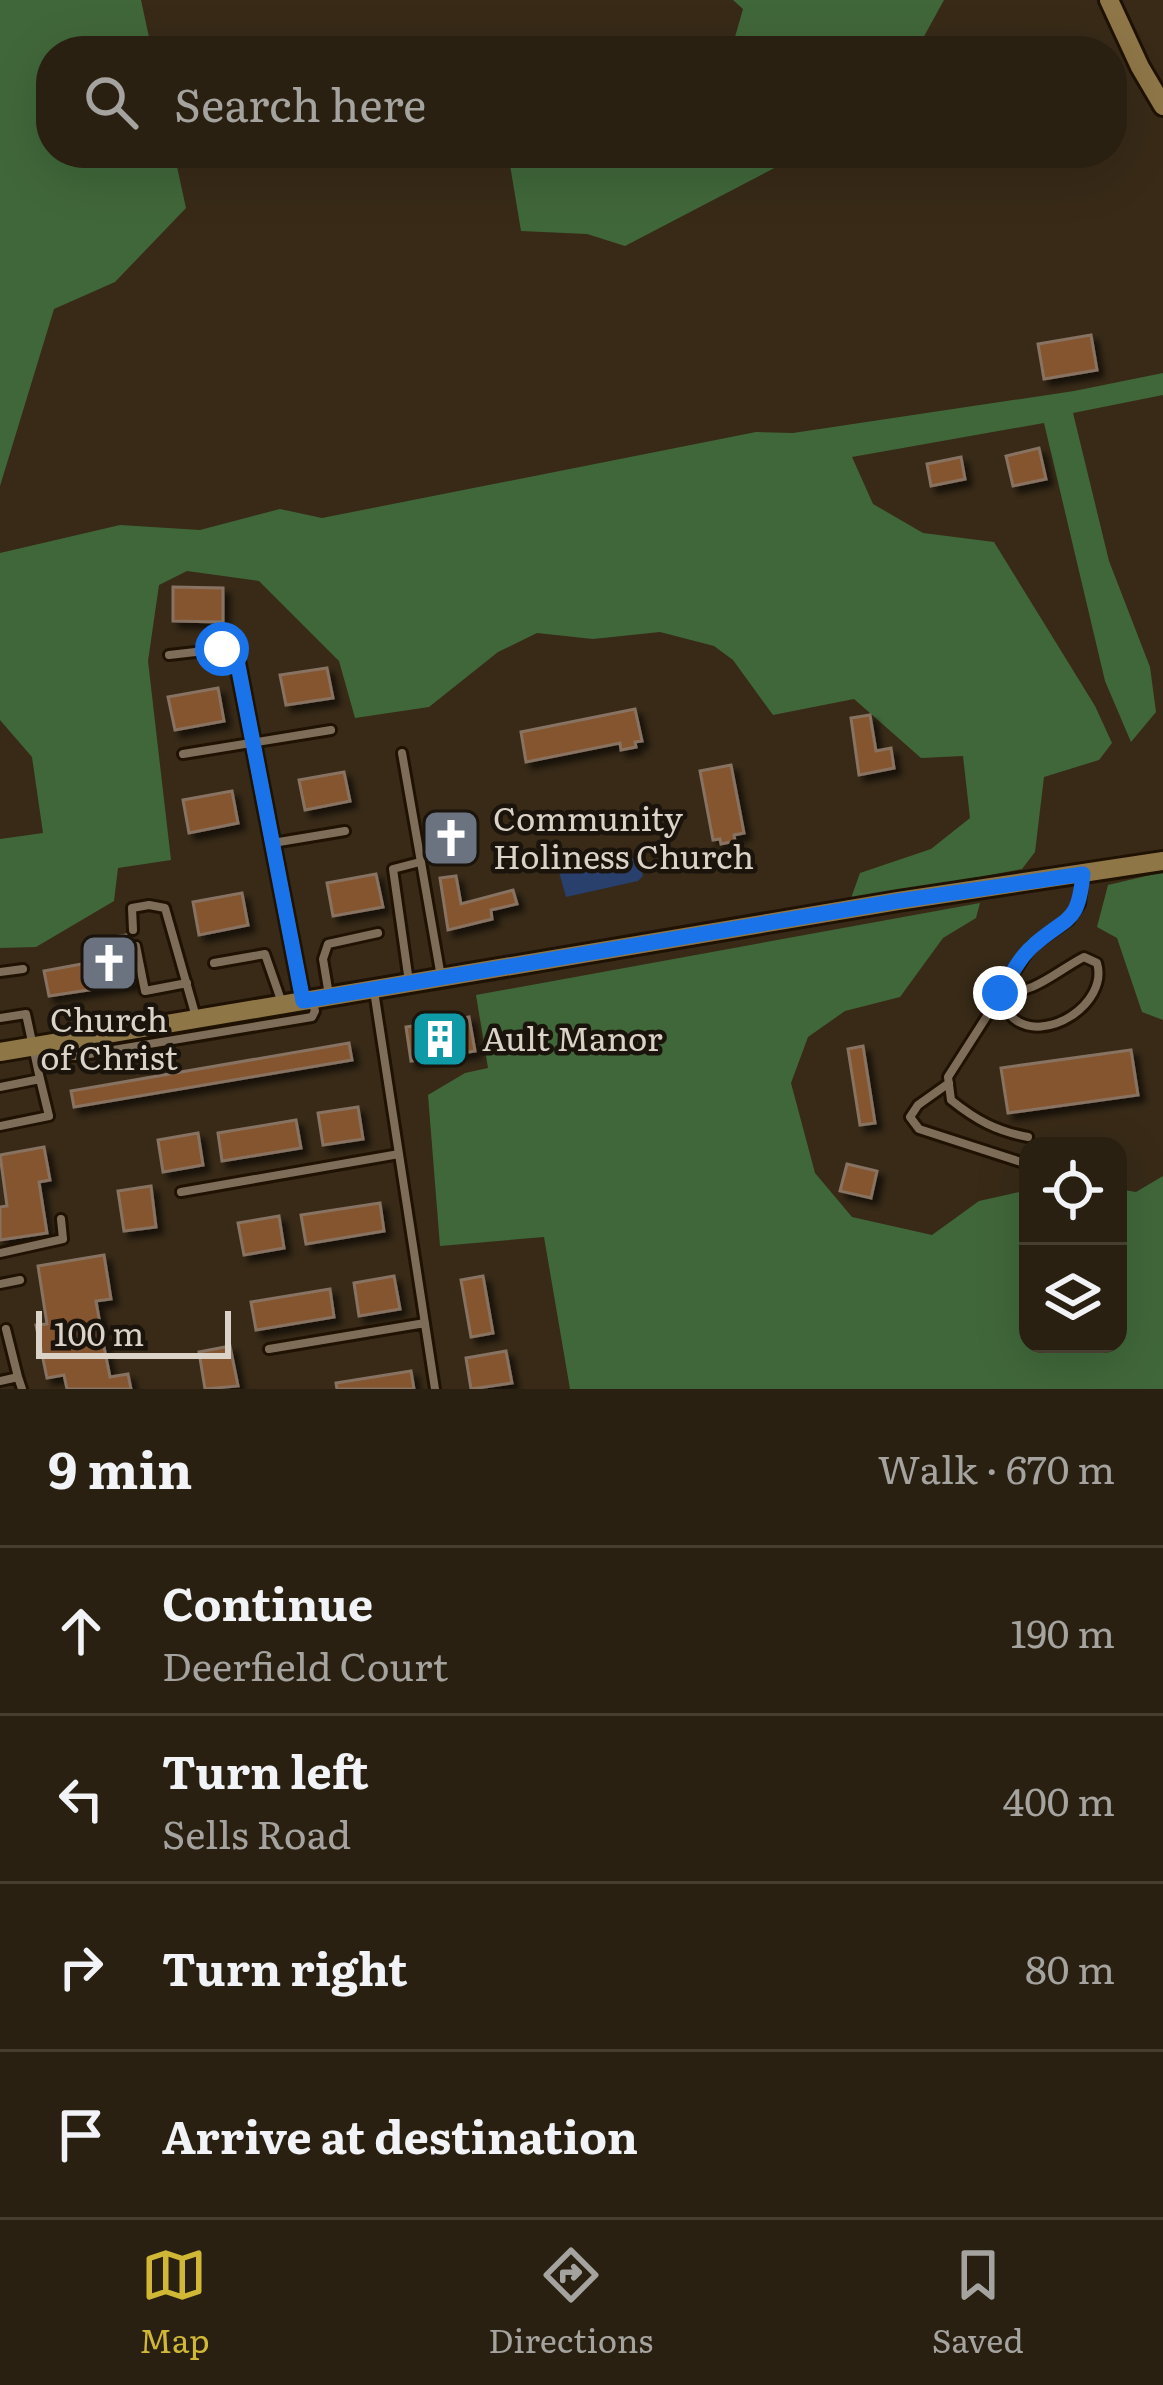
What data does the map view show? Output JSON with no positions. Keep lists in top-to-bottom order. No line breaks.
{"places":{"church":["Community Holiness Church","Church of Christ"],"building":["Ault Manor"]},"scale_bar":"100 m","page":{"search":"Search here","scale":"100 m","heading":["9 min","Walk · 670 m"],"list":[["Continue","Deerfield Court","190 m"],["Turn left","Sells Road","400 m"],["Turn right","80 m"],"Arrive at destination"],"nav":["Map","Directions","Saved"]}}
